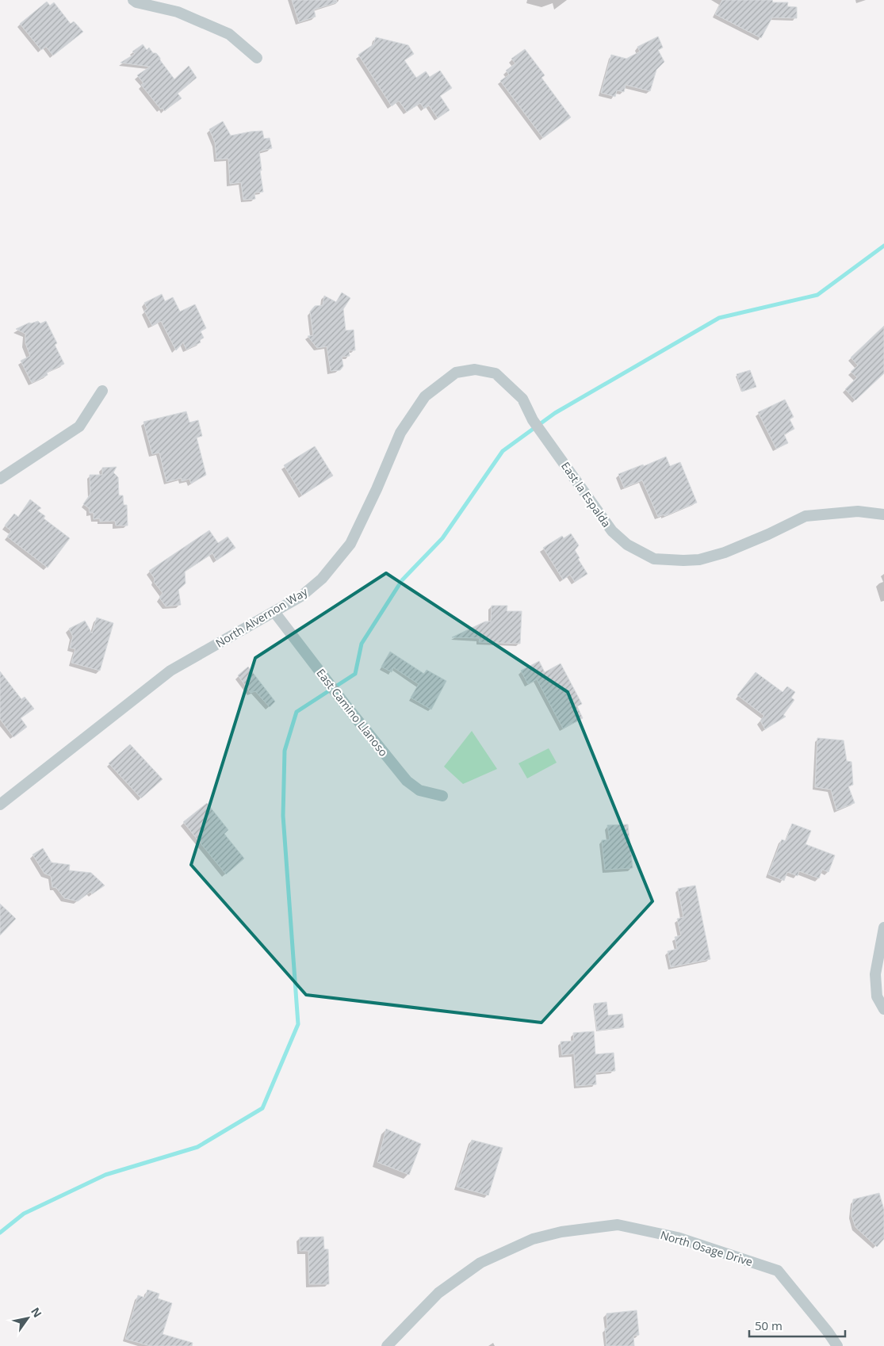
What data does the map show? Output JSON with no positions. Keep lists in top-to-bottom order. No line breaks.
{"streets":{"street":["East la Espalda","North Alvernon Way","East Camino Llanoso","North Osage Drive"]},"crossings":[["East la Espalda","North Alvernon Way"],["North Alvernon Way","East Camino Llanoso"]],"scale_bar":"50 m","north":"top right"}
